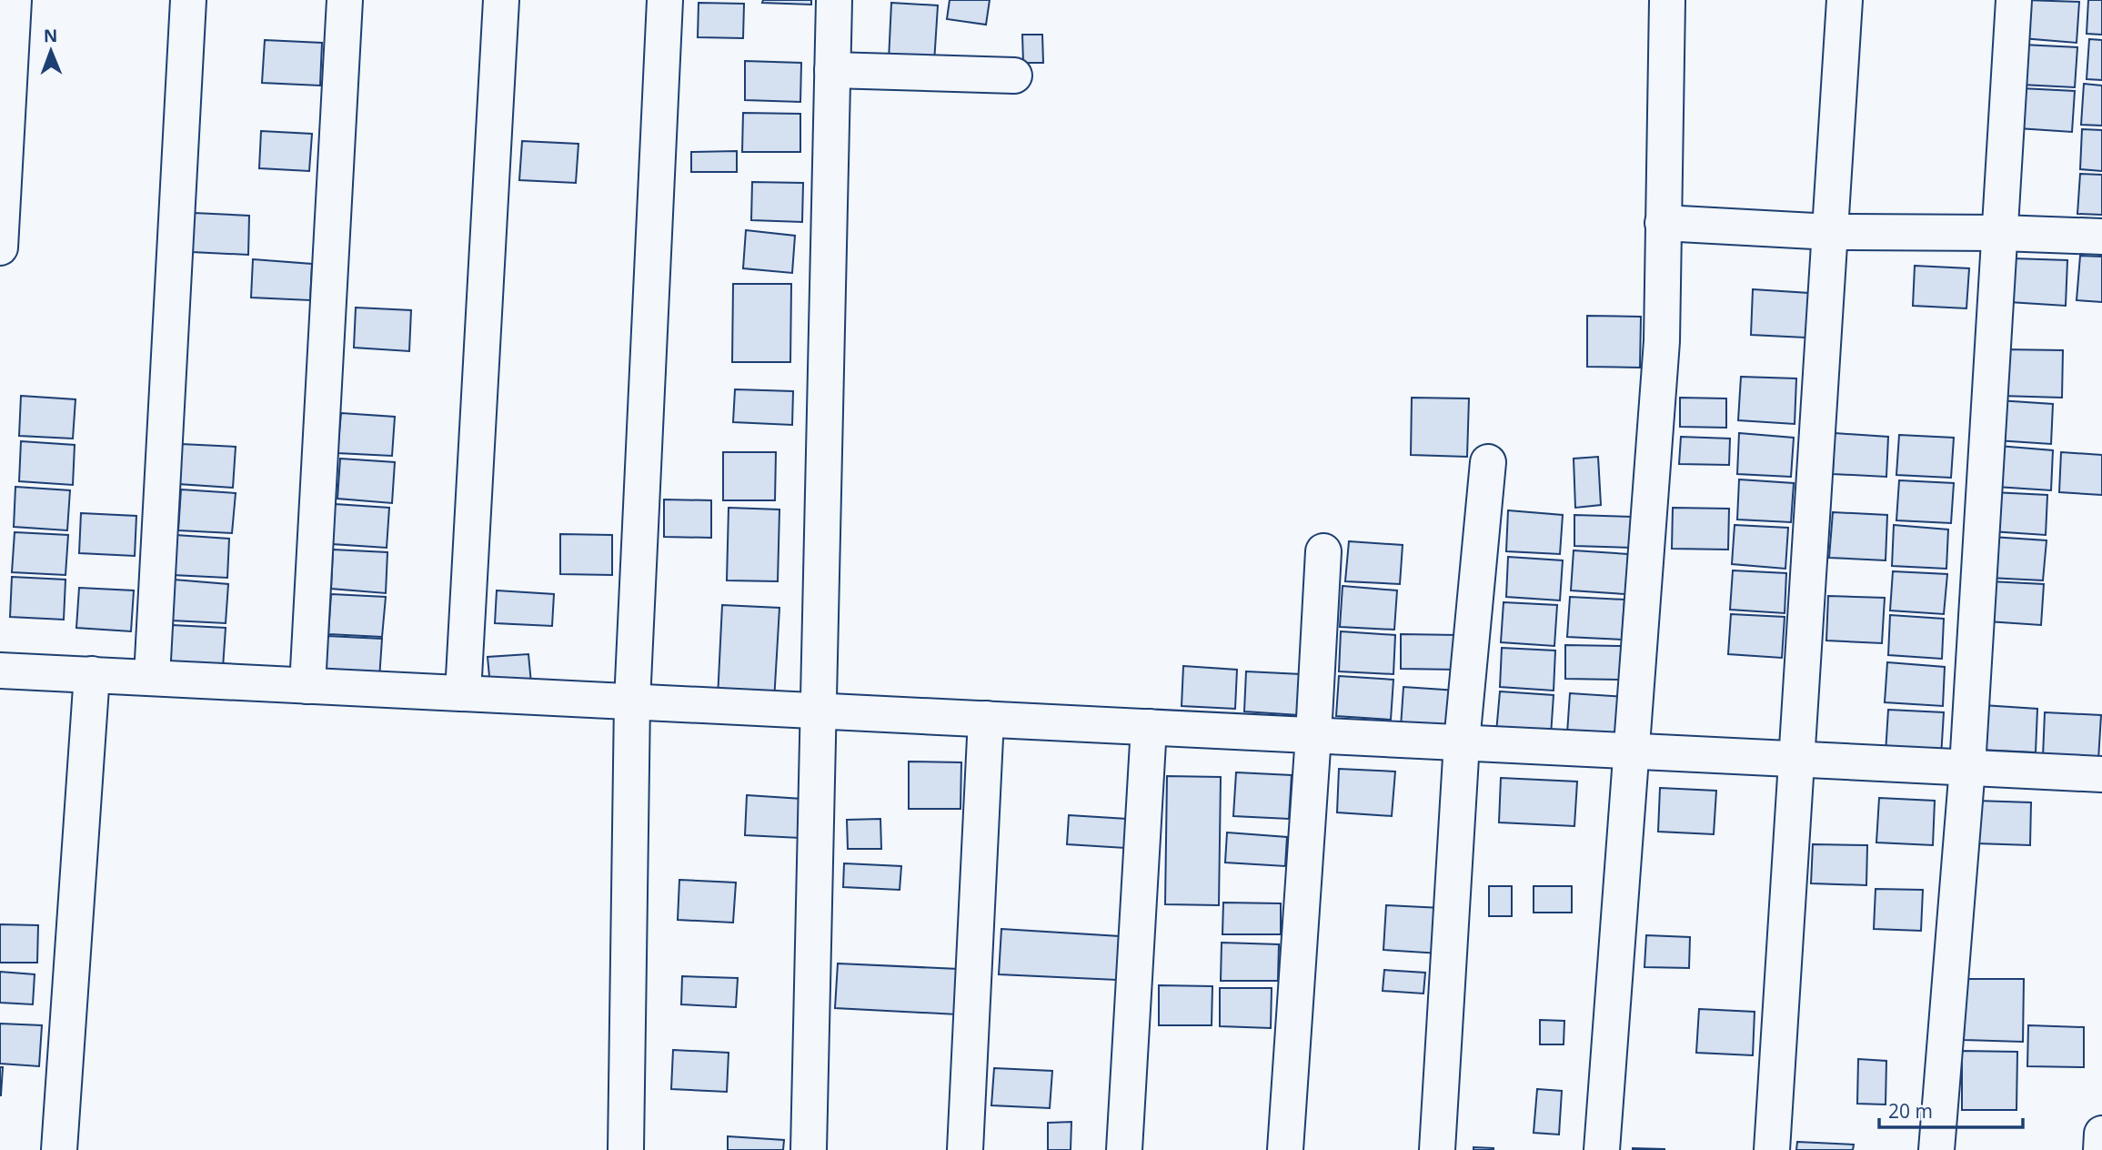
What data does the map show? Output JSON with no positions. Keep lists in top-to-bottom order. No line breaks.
{"scale_bar":"20 m","north":"top"}
